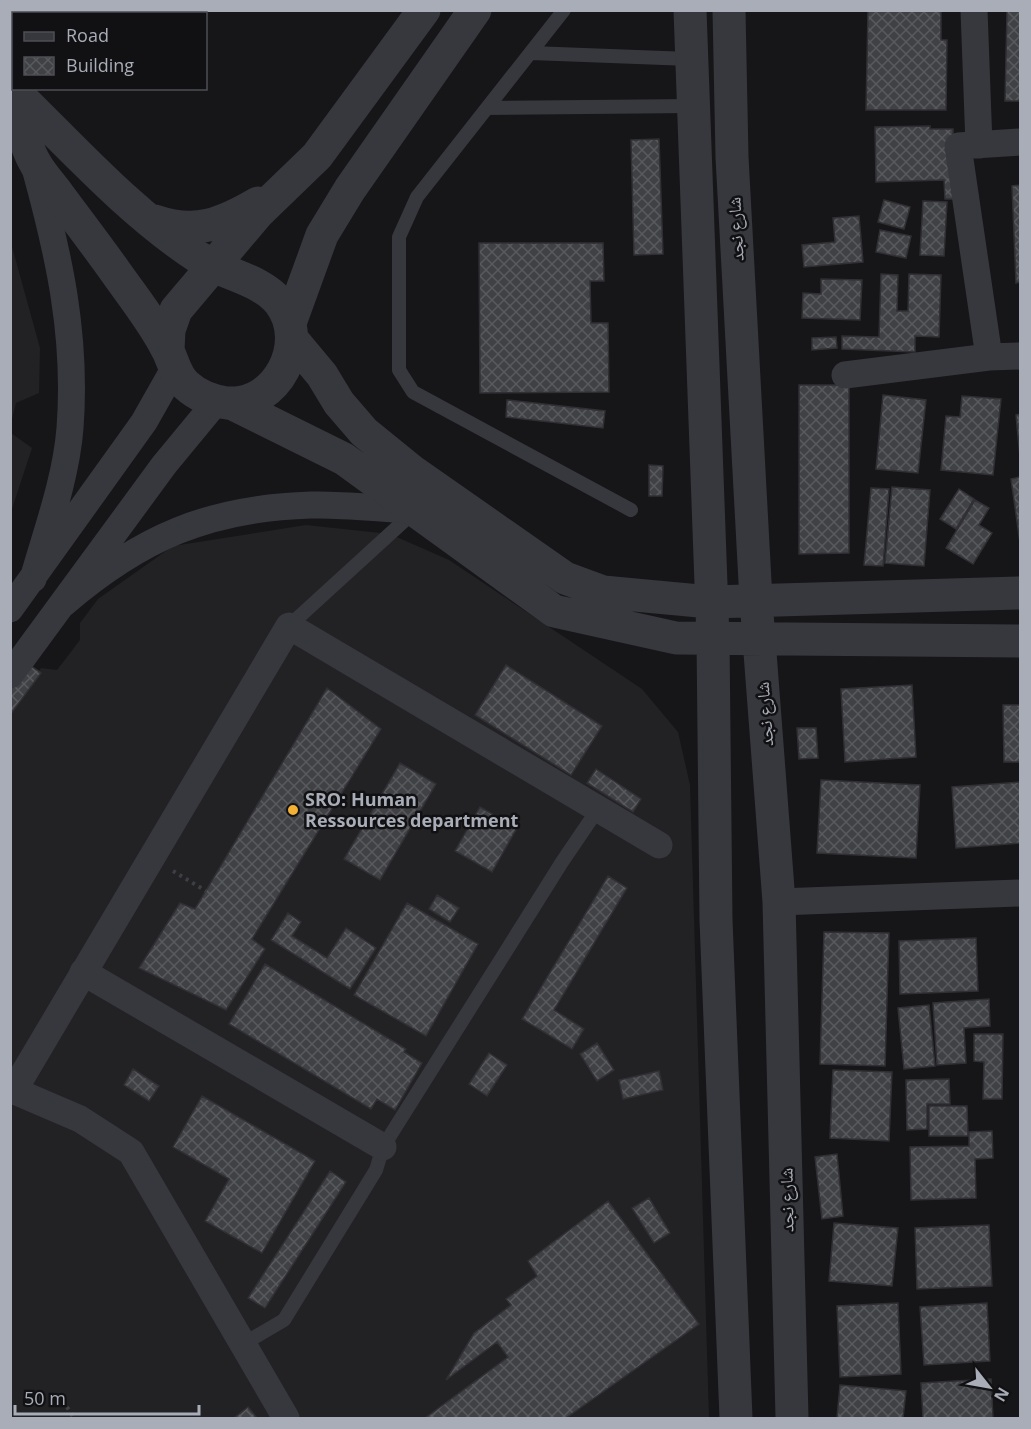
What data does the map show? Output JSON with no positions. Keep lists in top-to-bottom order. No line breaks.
{"streets":{"street":["شارع نجد"]},"places":["SRO: Human Ressources department"],"legend":["Road","Building"],"scale_bar":"50 m","north":"bottom right"}
